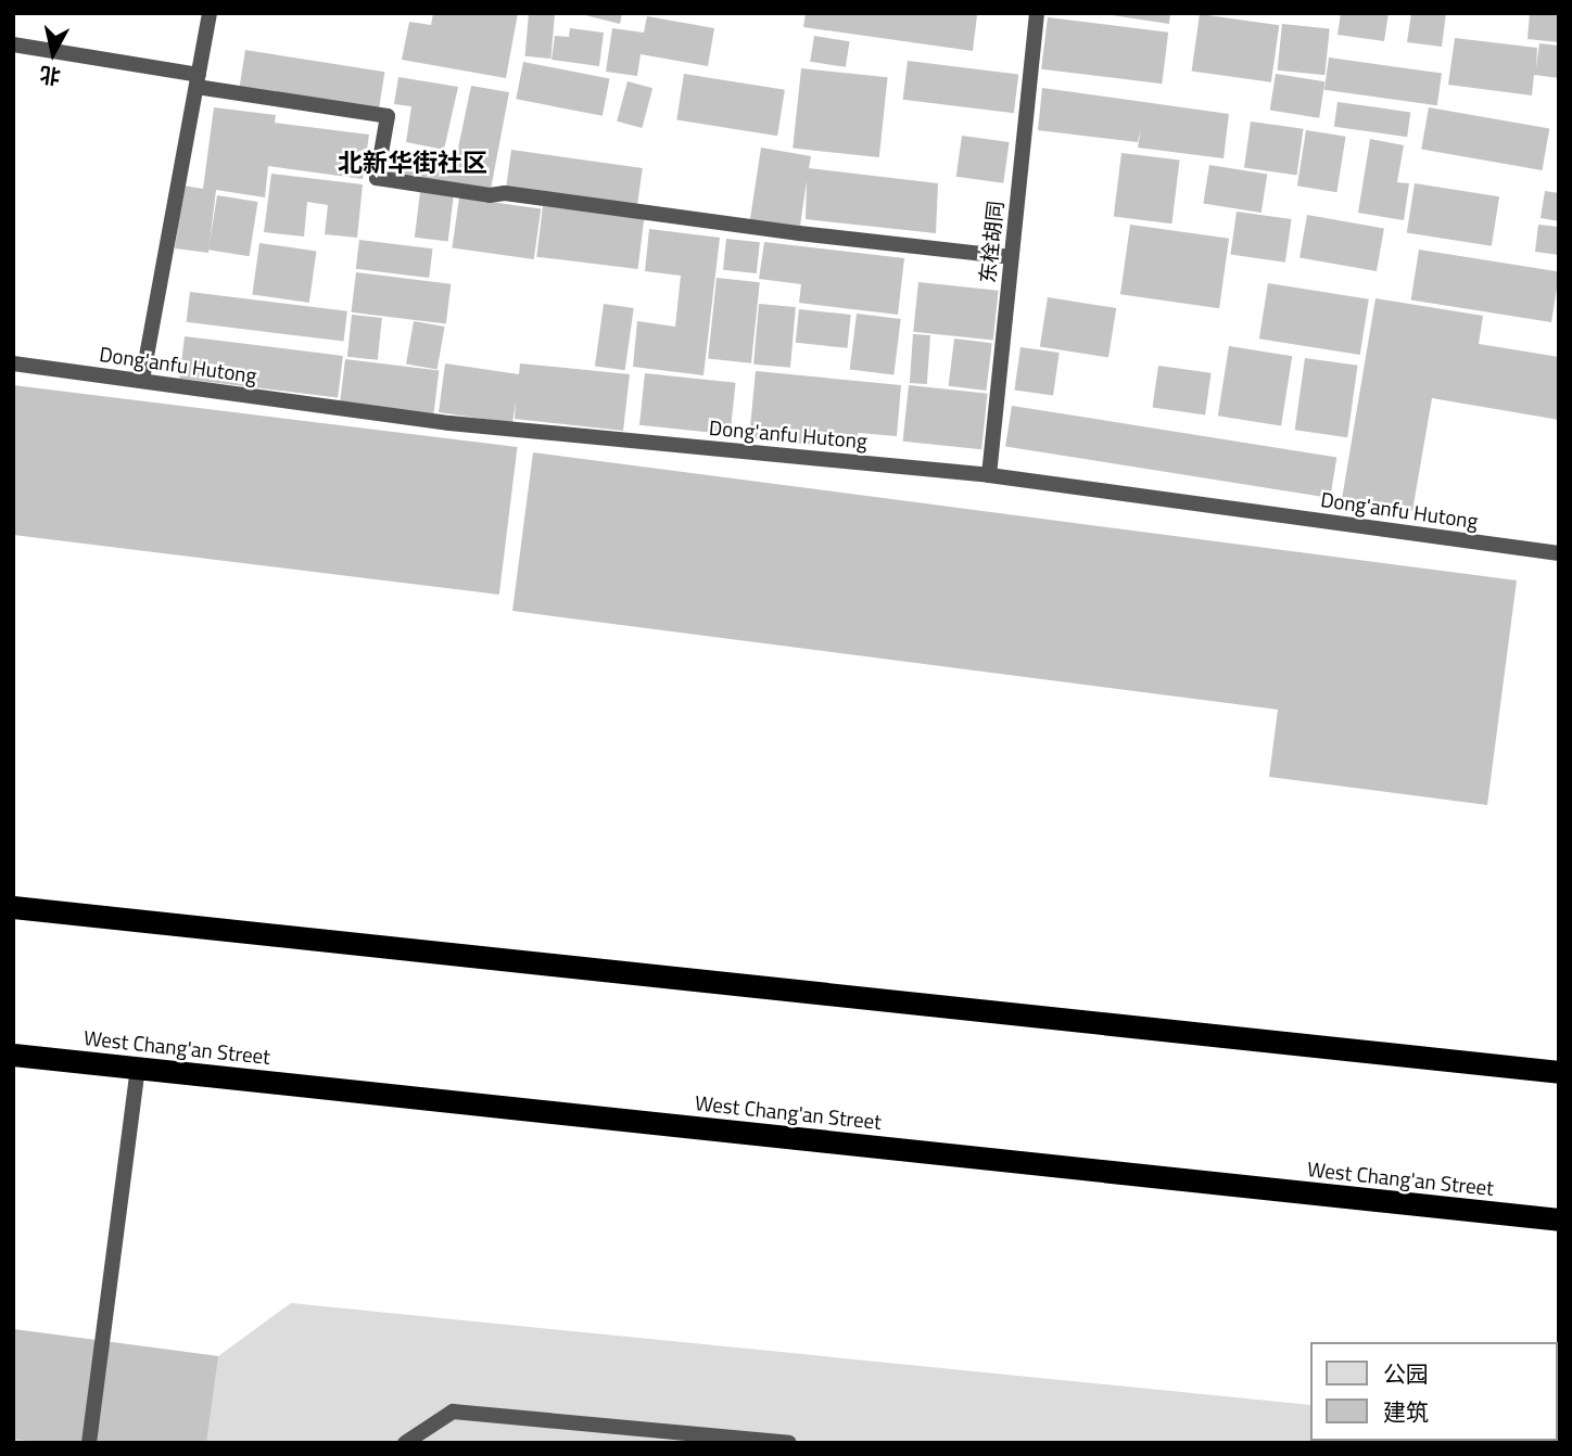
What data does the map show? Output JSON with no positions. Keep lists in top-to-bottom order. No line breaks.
{"streets":{"highway":["West Chang'an Street"],"lane":["东栓胡同","Dong'anfu Hutong"]},"crossings":[["东栓胡同","Dong'anfu Hutong"]],"districts":["北新华街社区"],"legend":["公园","建筑"],"north":"bottom"}
